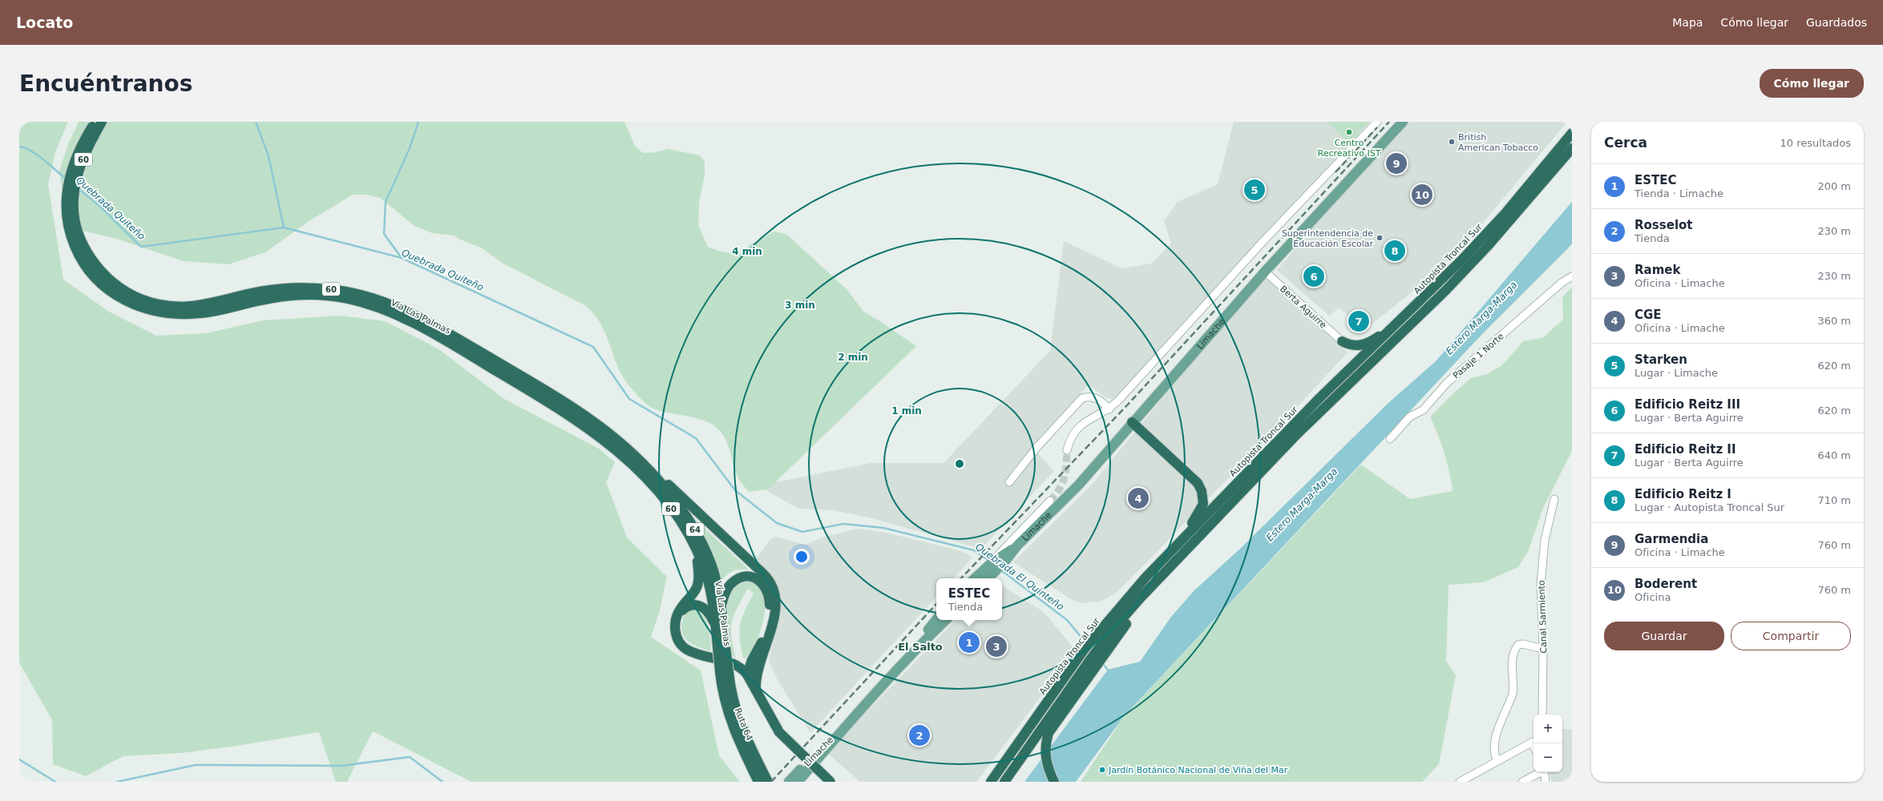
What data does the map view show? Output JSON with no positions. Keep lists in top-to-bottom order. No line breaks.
{"streets":{"highway":["60","Autopista Troncal Sur","Vía Las Palmas","64","Ruta 64"],"main road":["Limache"],"street":["Berta Aguirre","Pasaje 1 Norte","Canal Sarmiento"]},"crossings":[["Berta Aguirre","Limache"],["Vía Las Palmas","Ruta 64"]],"districts":["El Salto"],"water":["Quebrada Quiteño","Estero Marga-Marga","Quebrada El Quinteño"],"places":["Centro Recreativo IST","British American Tobacco","Superintendencia de Educación Escolar","Jardín Botánico Nacional de Viña del Mar"],"page":{"header":"Locato","nav":["Mapa","Cómo llegar","Guardados"],"buttons":["Cómo llegar",["Guardar","Compartir"]],"title":"Encuéntranos","heading":["Cerca","10 resultados"],"pins":["9","5","10","8","6","7","4","1","3","2"],"list":[{"mark":"1","name":"ESTEC","note":"Tienda · Limache","value":"200 m"},{"mark":"2","name":"Rosselot","note":"Tienda","value":"230 m"},{"mark":"3","name":"Ramek","note":"Oficina · Limache","value":"230 m"},{"mark":"4","name":"CGE","note":"Oficina · Limache","value":"360 m"},{"mark":"5","name":"Starken","note":"Lugar · Limache","value":"620 m"},{"mark":"6","name":"Edificio Reitz III","note":"Lugar · Berta Aguirre","value":"620 m"},{"mark":"7","name":"Edificio Reitz II","note":"Lugar · Berta Aguirre","value":"640 m"},{"mark":"8","name":"Edificio Reitz I","note":"Lugar · Autopista Troncal Sur","value":"710 m"},{"mark":"9","name":"Garmendia","note":"Oficina · Limache","value":"760 m"},{"mark":"10","name":"Boderent","note":"Oficina","value":"760 m"}],"popup":["ESTEC","Tienda"],"map_buttons":["+","−"]},"rings":["4 min","3 min","2 min","1 min"]}
